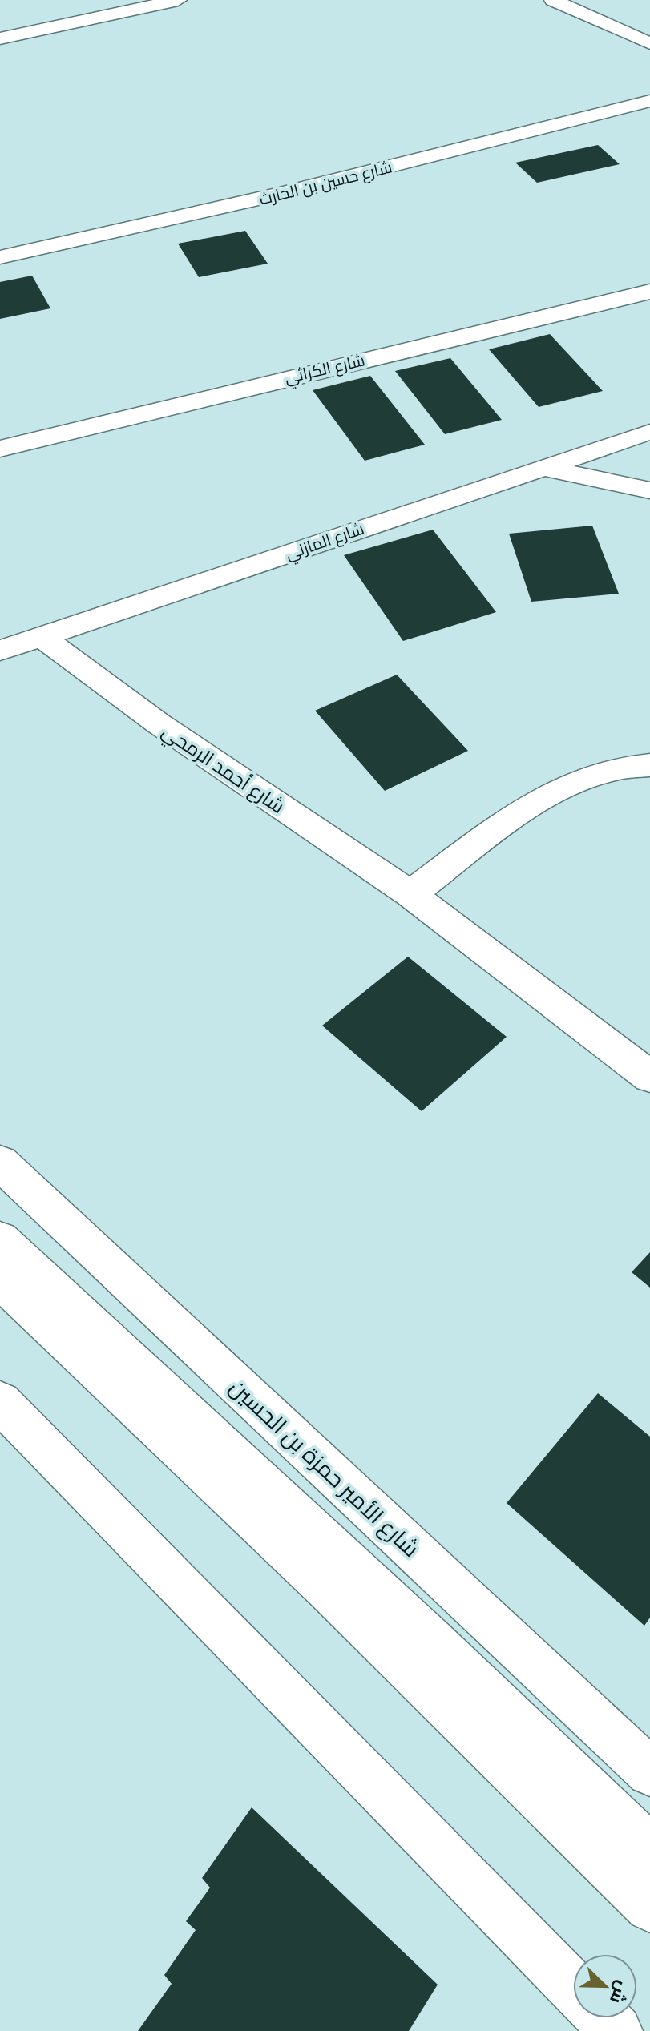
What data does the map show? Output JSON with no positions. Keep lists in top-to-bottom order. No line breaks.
{"streets":{"street":["شارع حسين بن الحارث","شارع الكراثي","شارع المازني","شارع أحمد الرمحي","شارع الأمير حمزة بن الحسين"]},"crossings":[["شارع المازني","شارع أحمد الرمحي"]],"north":"bottom right"}
